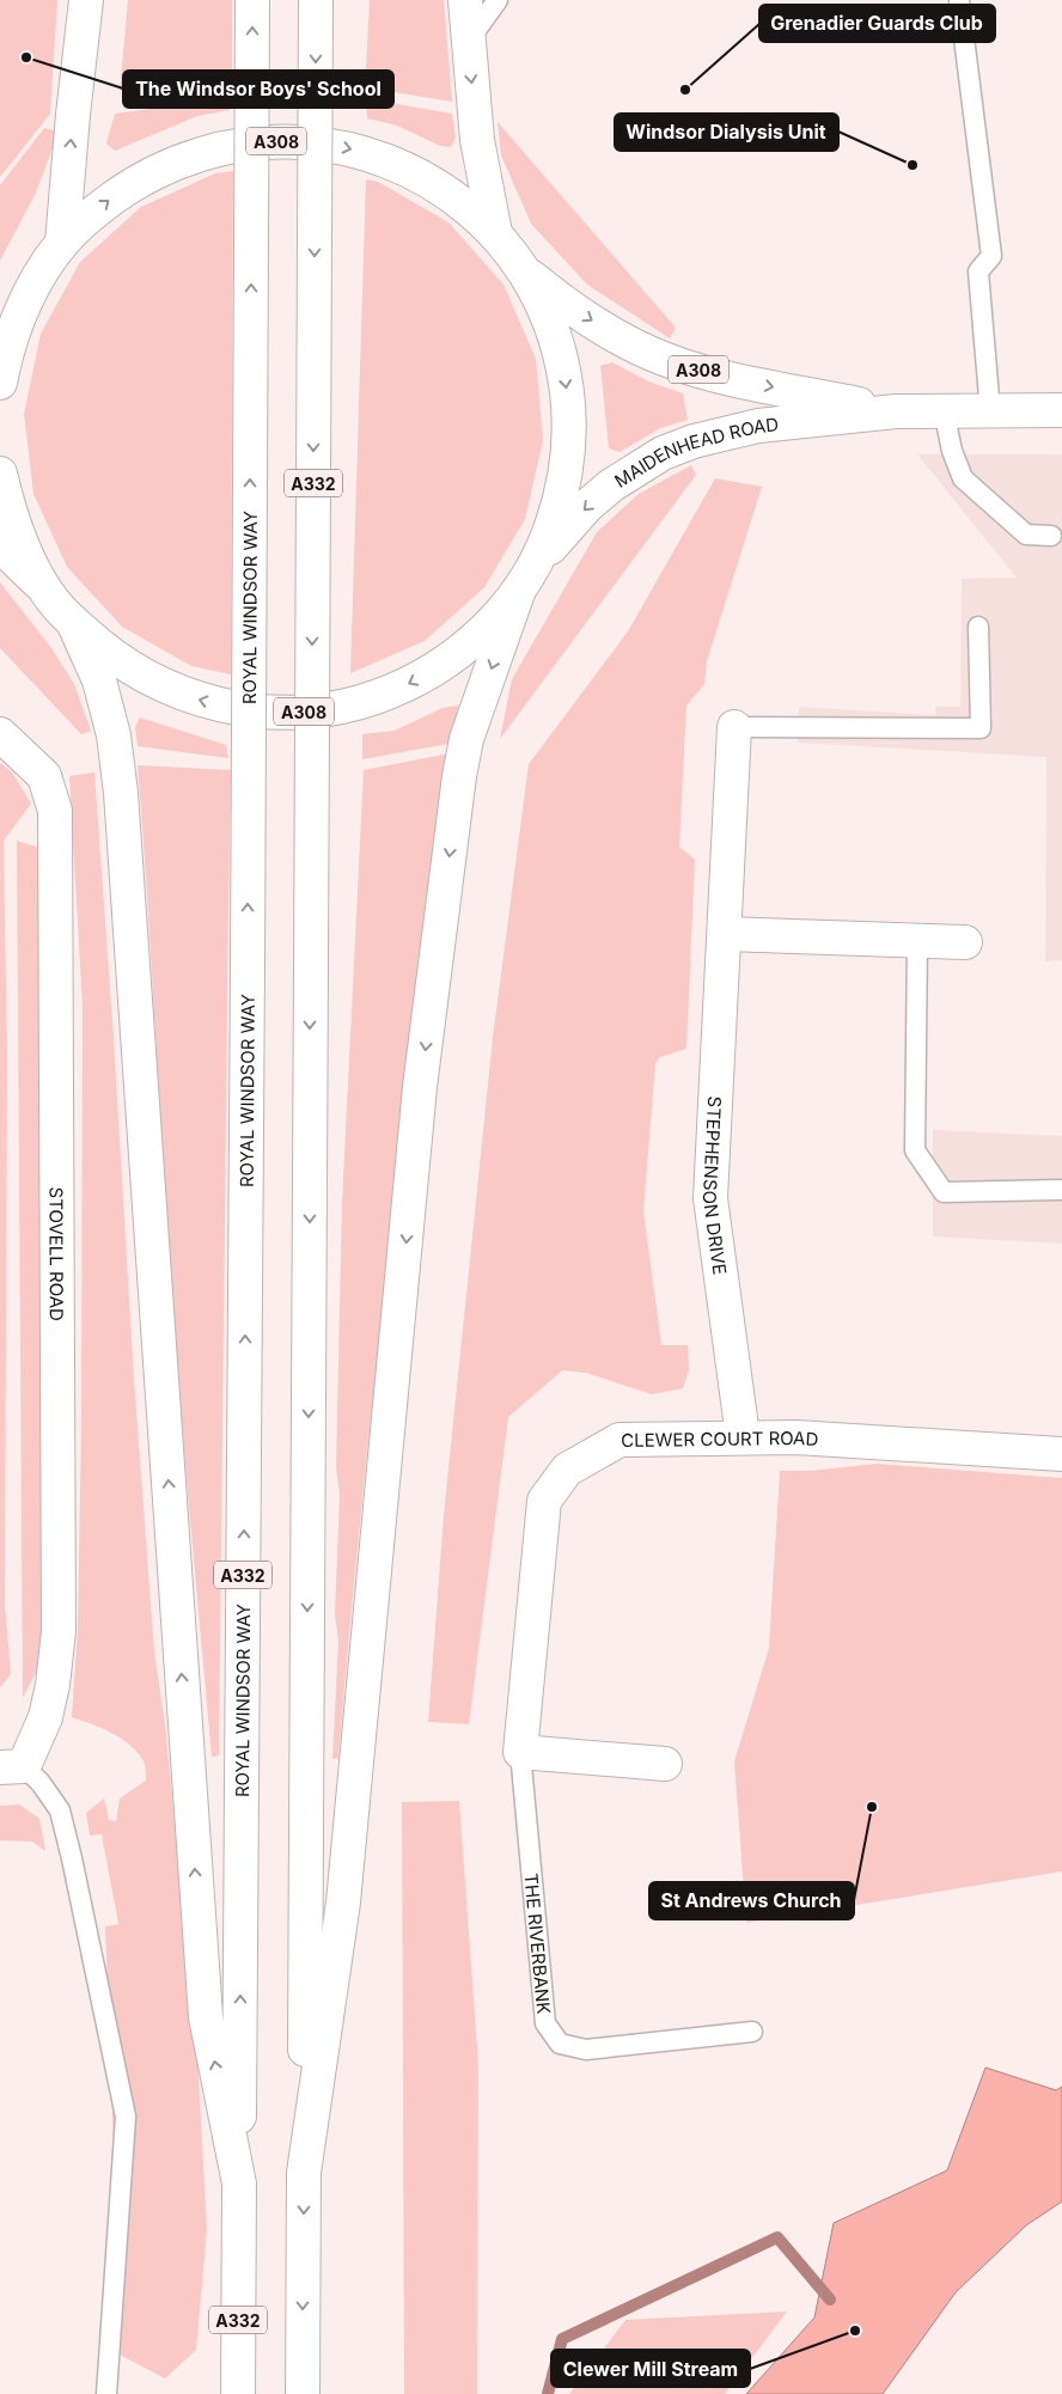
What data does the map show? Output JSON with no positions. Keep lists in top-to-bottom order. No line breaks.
{"streets":{"main road":["A308","MAIDENHEAD ROAD","A332","ROYAL WINDSOR WAY","STEPHENSON DRIVE","STOVELL ROAD","CLEWER COURT ROAD"],"lane":["THE RIVERBANK"]},"crossings":[["A308","MAIDENHEAD ROAD"],["A308","A332"],["A332","ROYAL WINDSOR WAY"],["STEPHENSON DRIVE","CLEWER COURT ROAD"],["CLEWER COURT ROAD","THE RIVERBANK"]],"places":["The Windsor Boys' School","Grenadier Guards Club","Windsor Dialysis Unit","St Andrews Church","Clewer Mill Stream"]}
